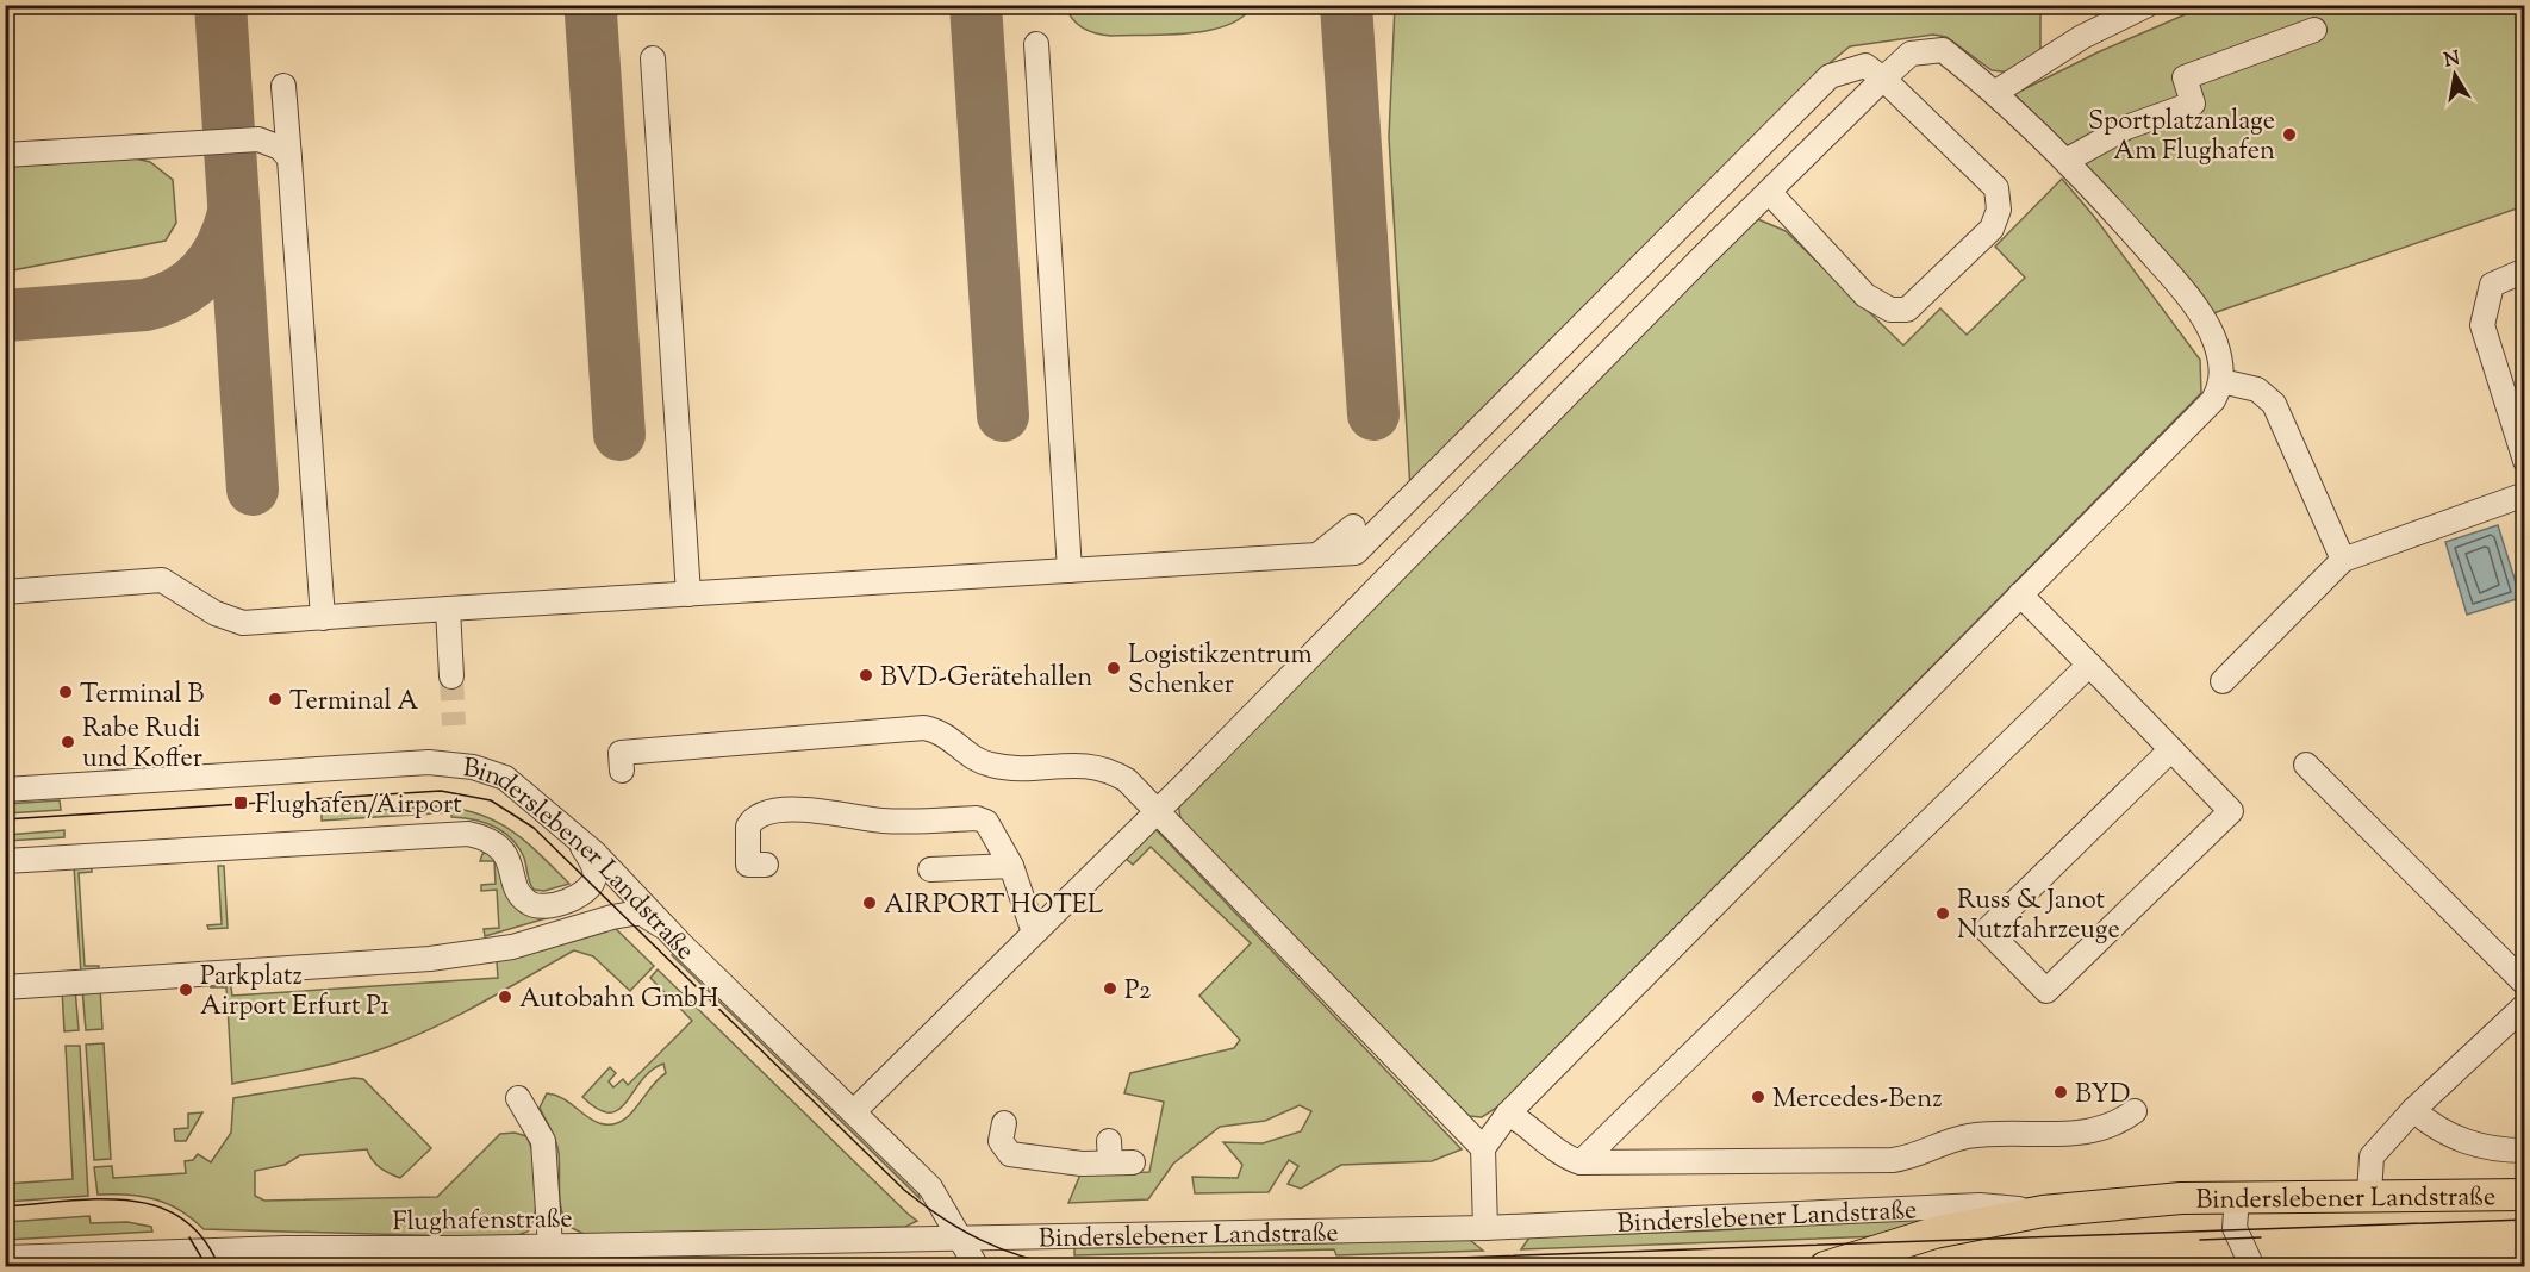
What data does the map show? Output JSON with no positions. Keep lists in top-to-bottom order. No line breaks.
{"streets":{"main road":["Binderslebener Landstraße"],"street":["Flughafenstraße"]},"crossings":[["Binderslebener Landstraße","Flughafenstraße"]],"places":{"other":["Sportplatzanlage Am Flughafen","Logistikzentrum Schenker","BVD-Gerätehallen","Terminal B","Terminal A","Rabe Rudi und Koffer","AIRPORT HOTEL","Russ & Janot Nutzfahrzeuge","P2","Parkplatz Airport Erfurt P1","Autobahn GmbH","BYD","Mercedes-Benz"],"transit":["Flughafen/Airport"]},"north":"top"}
